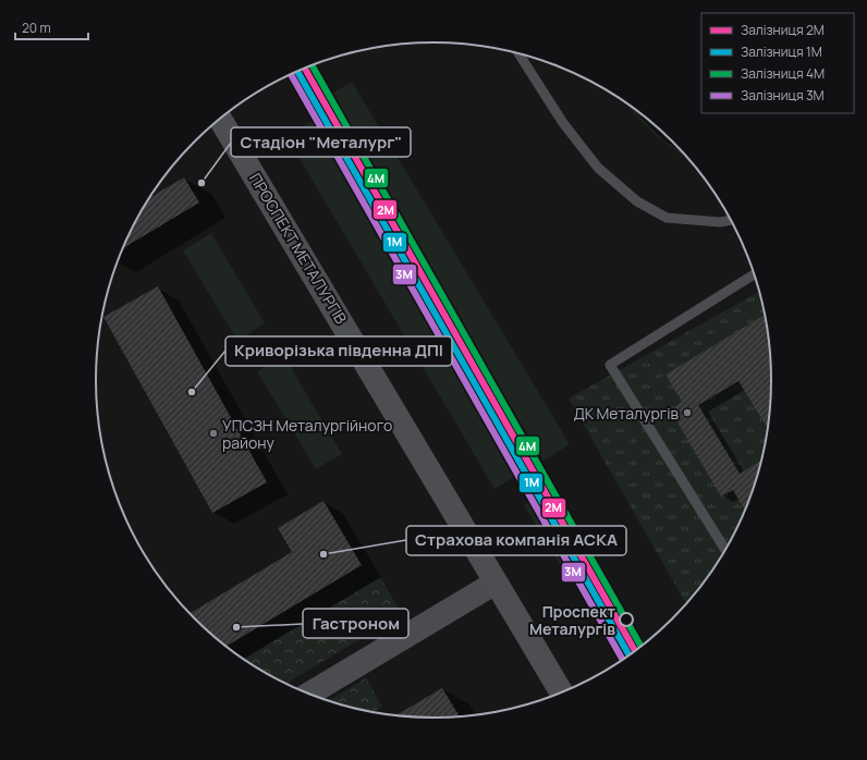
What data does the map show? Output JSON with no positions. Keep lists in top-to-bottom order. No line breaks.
{"streets":{"main road":["ПРОСПЕКТ МЕТАЛУРГІВ"]},"places":["Стадіон \"Металург\"","Криворізька південна ДПІ","ДК Металургів","УПСЗН Металургійного району","Страхова компанія АСКА","Проспект Металургів","Гастроном"],"lines":["rail line 4М","rail line 2М","rail line 1М","rail line 3М"],"legend":["Залізниця 2М","Залізниця 1М","Залізниця 4М","Залізниця 3М"],"scale_bar":"20 m"}
